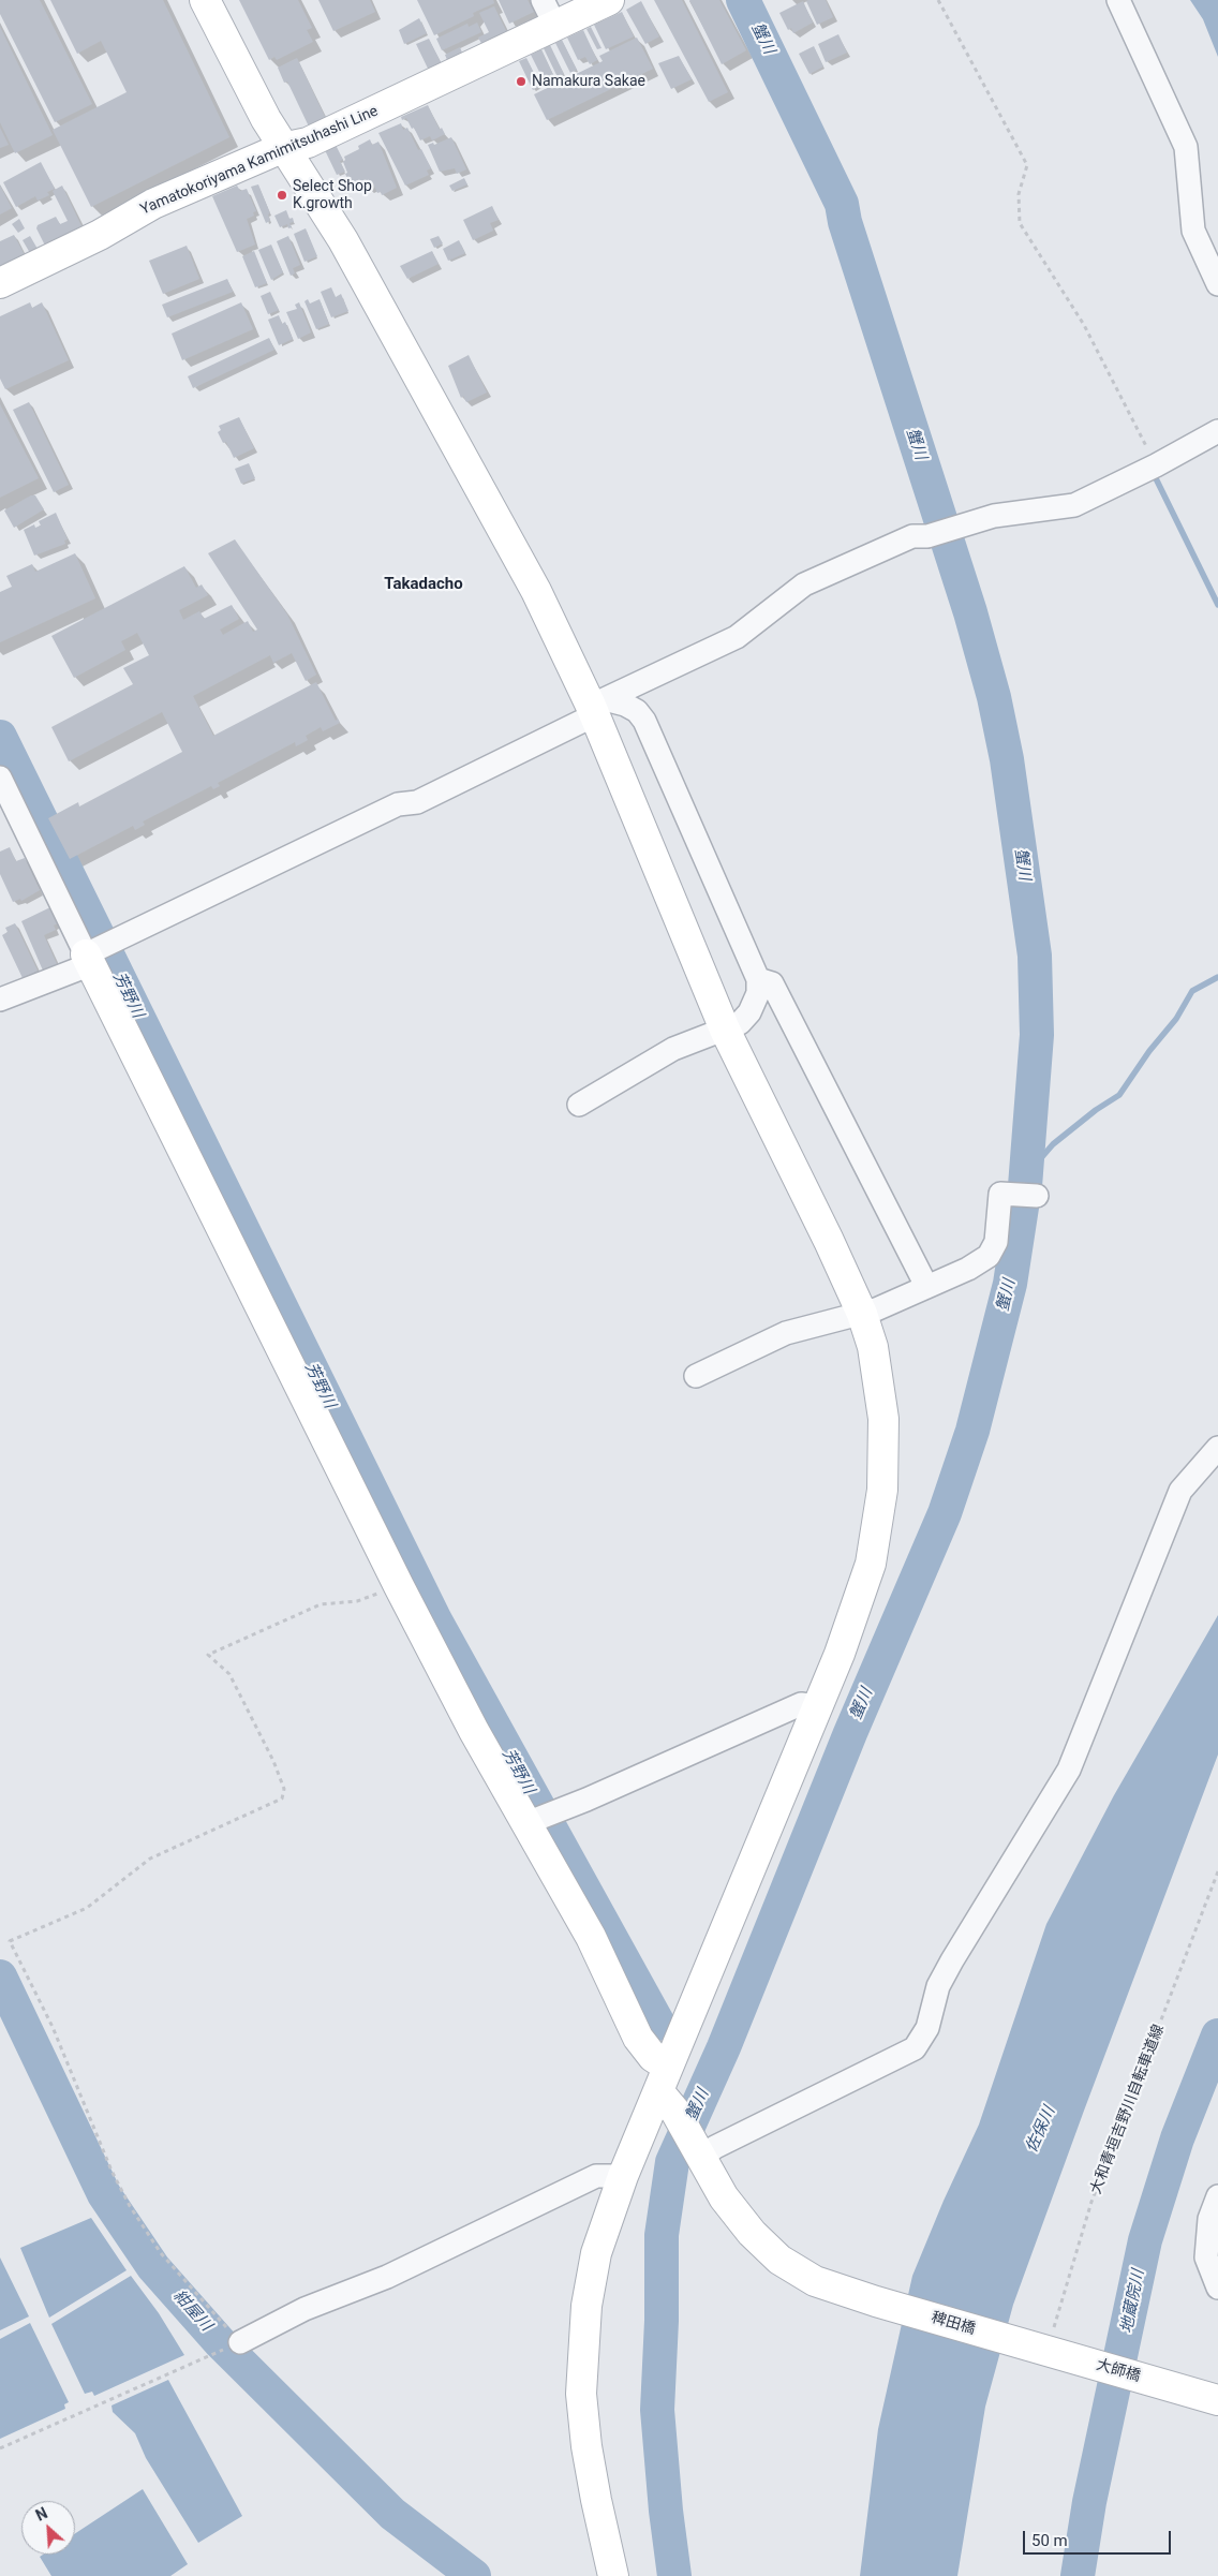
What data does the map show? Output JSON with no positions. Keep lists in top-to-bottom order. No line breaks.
{"streets":{"street":["Yamatokoriyama Kamimitsuhashi Line","稗田橋","大師橋"],"path":["大和青垣吉野川自転車道線"]},"crossings":[["大和青垣吉野川自転車道線","稗田橋"],["大和青垣吉野川自転車道線","大師橋"],["稗田橋","大師橋"]],"districts":["Takadacho"],"water":["蟹川","芳野川","佐保川","地蔵院川","紺屋川"],"places":["Namakura Sakae","Select Shop K.growth"],"scale_bar":"50 m","north":"top left"}
